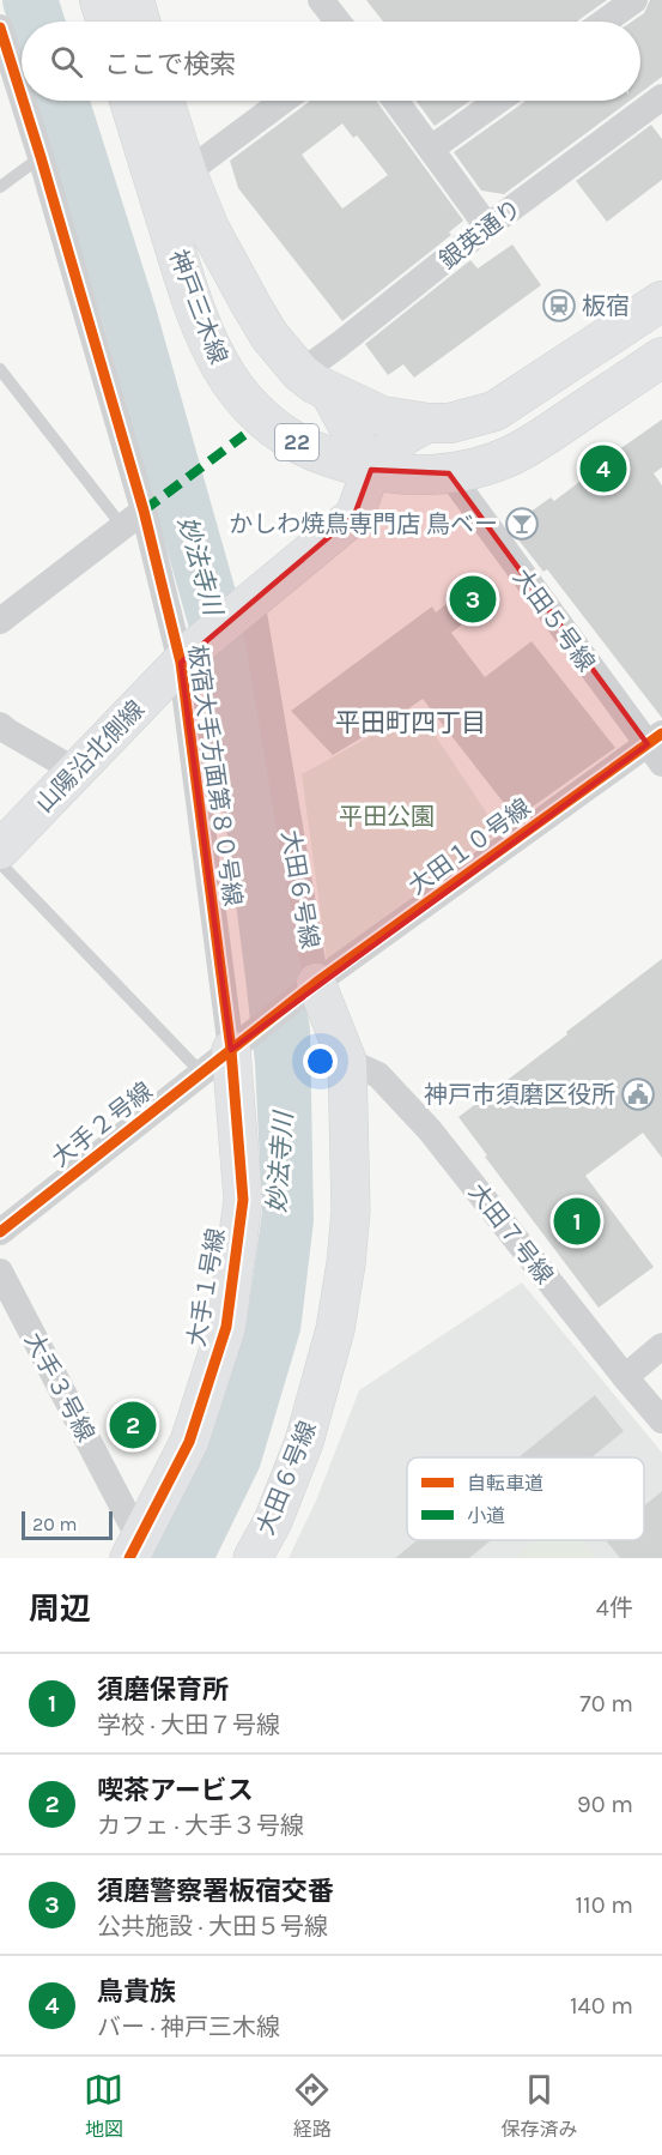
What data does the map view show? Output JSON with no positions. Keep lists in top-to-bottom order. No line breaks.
{"streets":{"main road":["神戸三木線","22"],"street":["銀英通り","大田５号線","山陽沿北側線","板宿大手方面第８０号線","大田１０号線","大田６号線","大手２号線","大田７号線","大手１号線","大手３号線"]},"crossings":[["銀英通り","神戸三木線"],["神戸三木線","大田５号線"],["大田５号線","大田１０号線"],["山陽沿北側線","板宿大手方面第８０号線"],["山陽沿北側線","大田６号線"],["板宿大手方面第８０号線","大田１０号線"],["板宿大手方面第８０号線","大手２号線"],["板宿大手方面第８０号線","大手１号線"],["大田１０号線","大田６号線"],["大田１０号線","大手２号線"],["大田１０号線","大手１号線"],["大田６号線","大田７号線"],["大手２号線","大手１号線"],["大手１号線","大手３号線"]],"districts":["平田町四丁目"],"water":["妙法寺川"],"parks":["平田公園"],"places":{"station":["板宿"],"bar":["かしわ焼鳥専門店 鳥ベー"],"public building":["神戸市須磨区役所"]},"legend":["自転車道","小道"],"scale_bar":"20 m","page":{"search":"ここで検索","pins":["4","3","1","2"],"scale":"20 m","heading":["周辺","4件"],"list":[{"mark":"1","name":"須磨保育所","note":"学校 · 大田７号線","value":"70 m"},{"mark":"2","name":"喫茶アービス","note":"カフェ · 大手３号線","value":"90 m"},{"mark":"3","name":"須磨警察署板宿交番","note":"公共施設 · 大田５号線","value":"110 m"},{"mark":"4","name":"鳥貴族","note":"バー · 神戸三木線","value":"140 m"}],"nav":["地図","経路","保存済み"]}}
